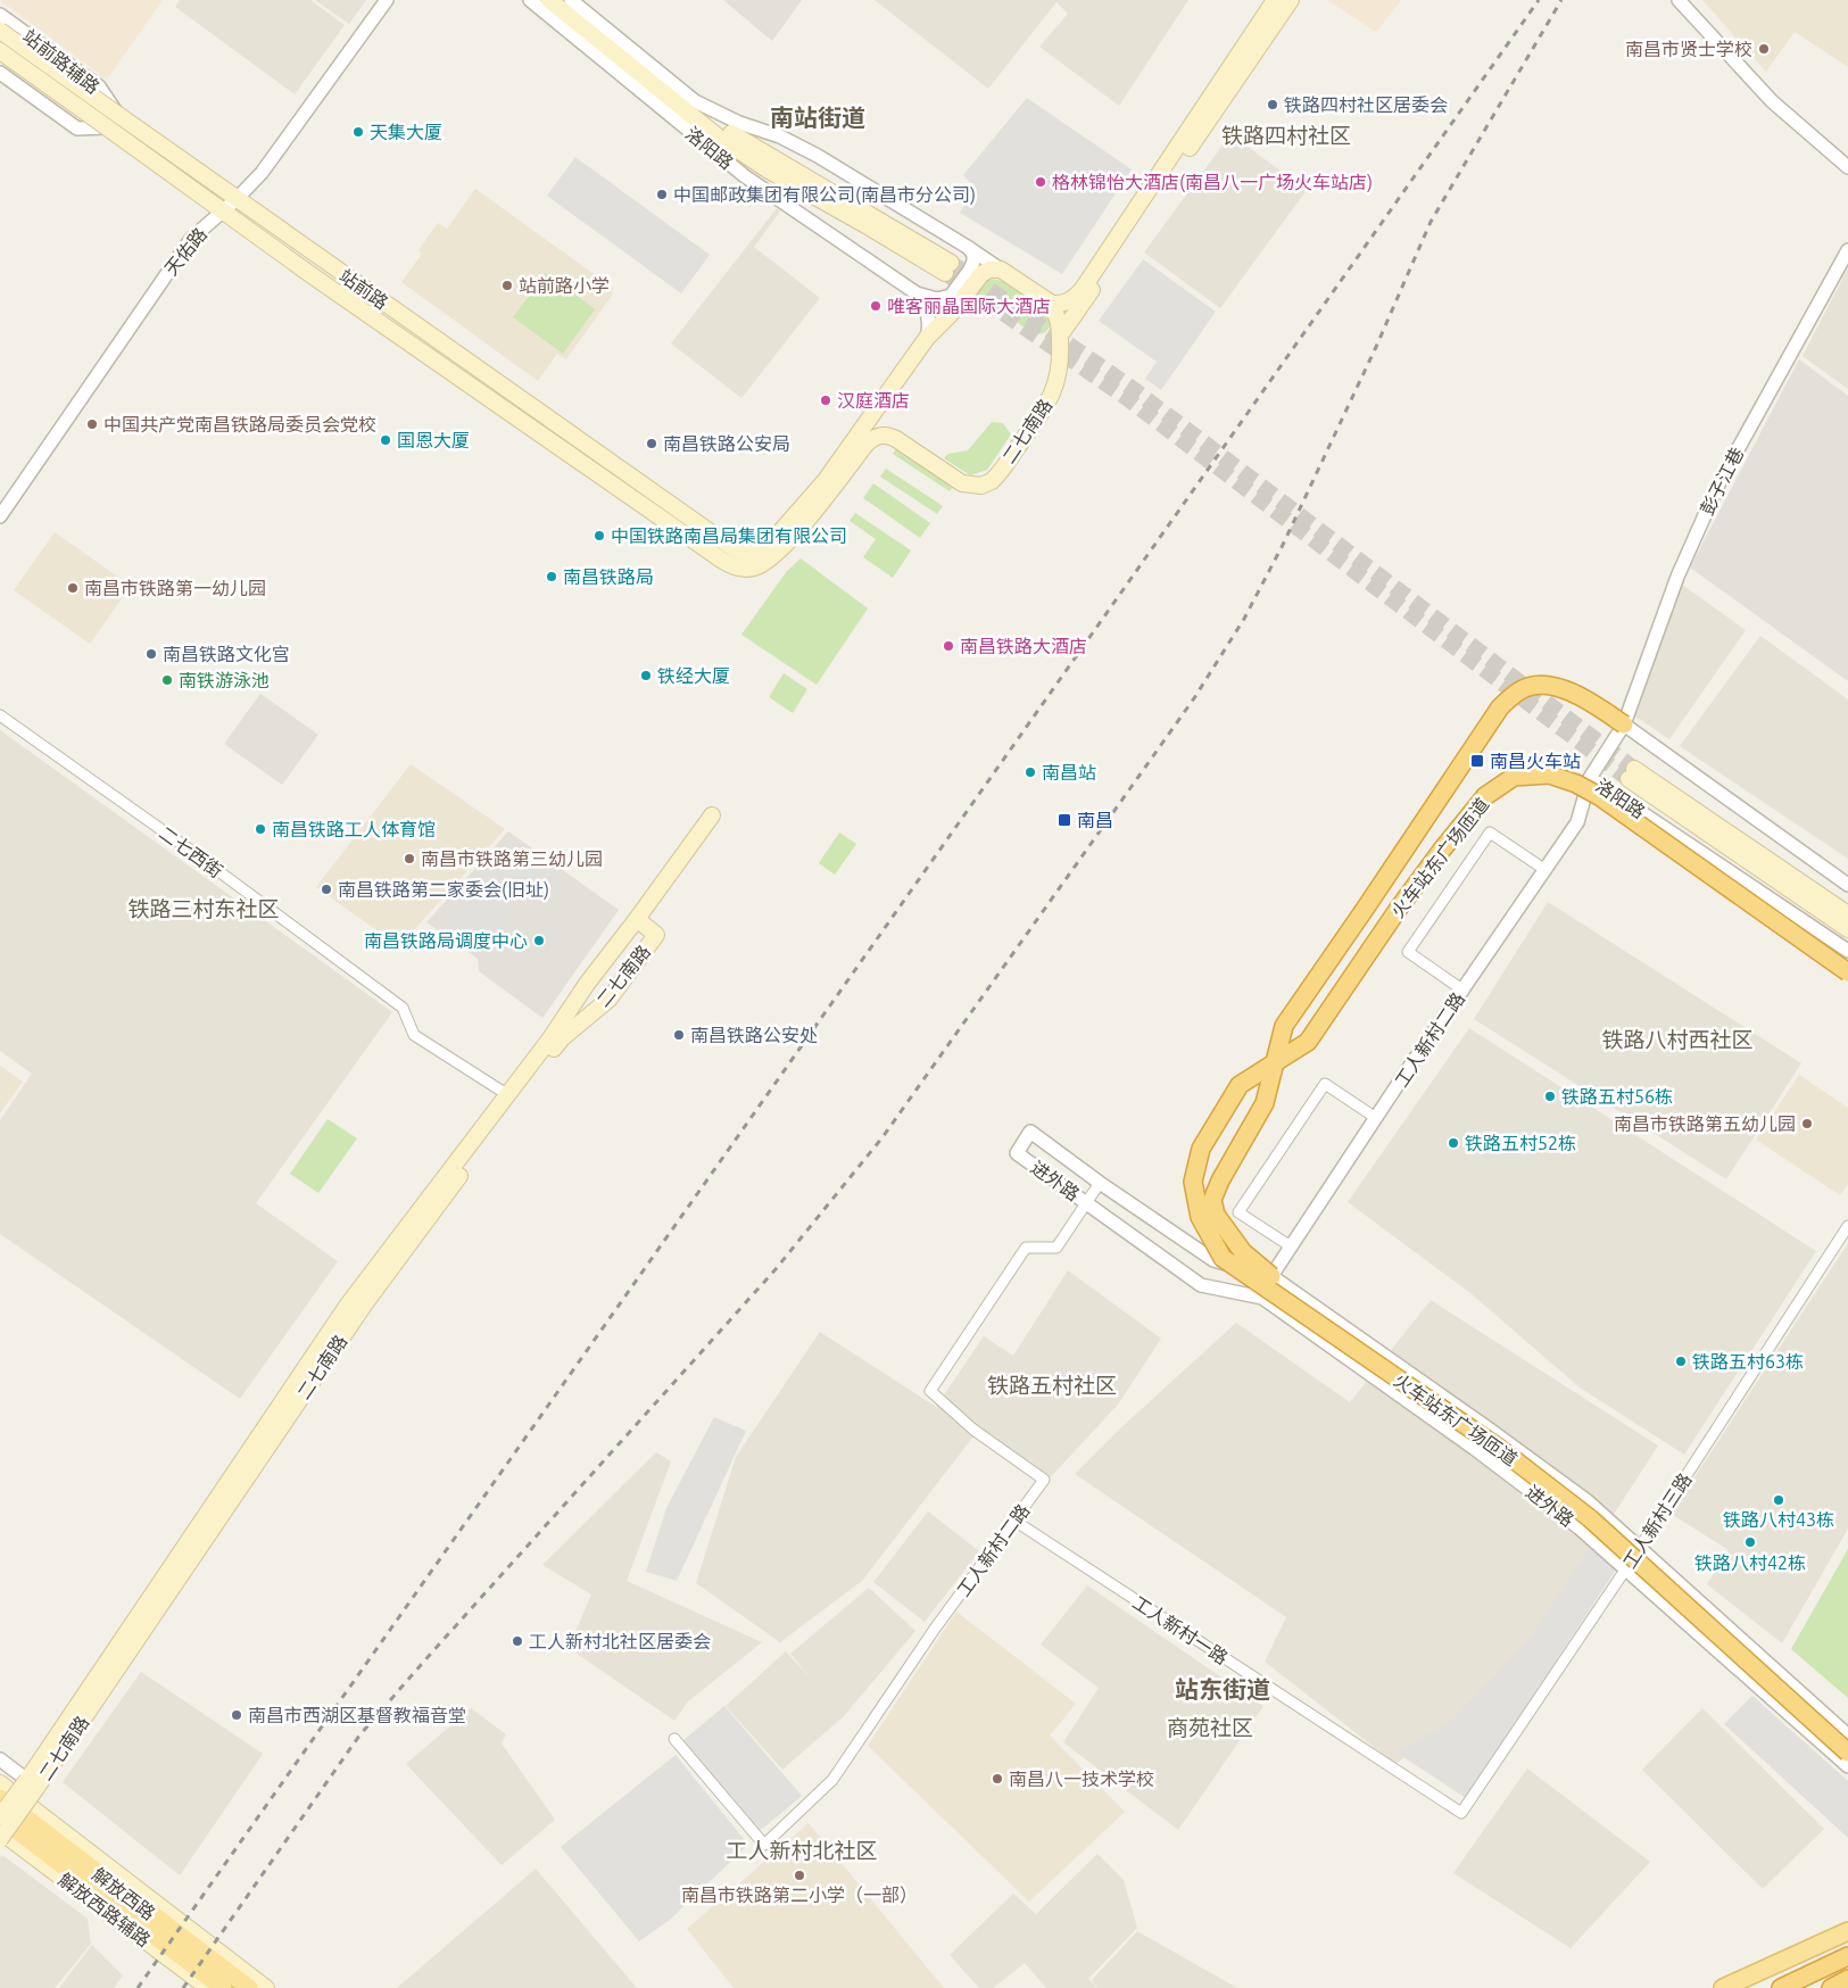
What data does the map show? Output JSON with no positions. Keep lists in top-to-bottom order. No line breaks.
{"streets":{"highway":["火车站东广场匝道"],"main road":["洛阳路","站前路","二七南路","解放西路","解放西路辅路"],"street":["站前路辅路","天佑路","彭子江巷","二七西街","工人新村二路","进外路","工人新村三路","工人新村一路"]},"crossings":[["站前路辅路","站前路"],["洛阳路","彭子江巷"],["洛阳路","火车站东广场匝道"],["洛阳路","工人新村二路"],["天佑路","站前路"],["站前路","二七南路"],["二七南路","二七西街"],["二七南路","解放西路"],["彭子江巷","火车站东广场匝道"],["火车站东广场匝道","工人新村二路"],["火车站东广场匝道","进外路"],["工人新村二路","进外路"],["工人新村二路","工人新村一路"],["进外路","工人新村三路"],["工人新村三路","工人新村一路"]],"districts":["南站街道","铁路四村社区","铁路三村东社区","铁路八村西社区","铁路五村社区","站东街道","商苑社区","工人新村北社区"],"places":{"other":["南昌市贤士学校","铁路四村社区居委会","天集大厦","格林锦怡大酒店(南昌八一广场火车站店)","中国邮政集团有限公司(南昌市分公司)","站前路小学","唯客丽晶国际大酒店","汉庭酒店","中国共产党南昌铁路局委员会党校","国恩大厦","南昌铁路公安局","中国铁路南昌局集团有限公司","南昌铁路局","南昌市铁路第一幼儿园","南昌铁路大酒店","南昌铁路文化宫","铁经大厦","南铁游泳池","南昌站","南昌铁路工人体育馆","南昌市铁路第三幼儿园","南昌铁路第二家委会(旧址)","南昌铁路局调度中心","南昌铁路公安处","铁路五村56栋","南昌市铁路第五幼儿园","铁路五村52栋","铁路五村63栋","铁路八村43栋","铁路八村42栋","工人新村北社区居委会","南昌市西湖区基督教福音堂","南昌八一技术学校","南昌市铁路第二小学（一部）"],"transit":["南昌火车站","南昌"]}}
